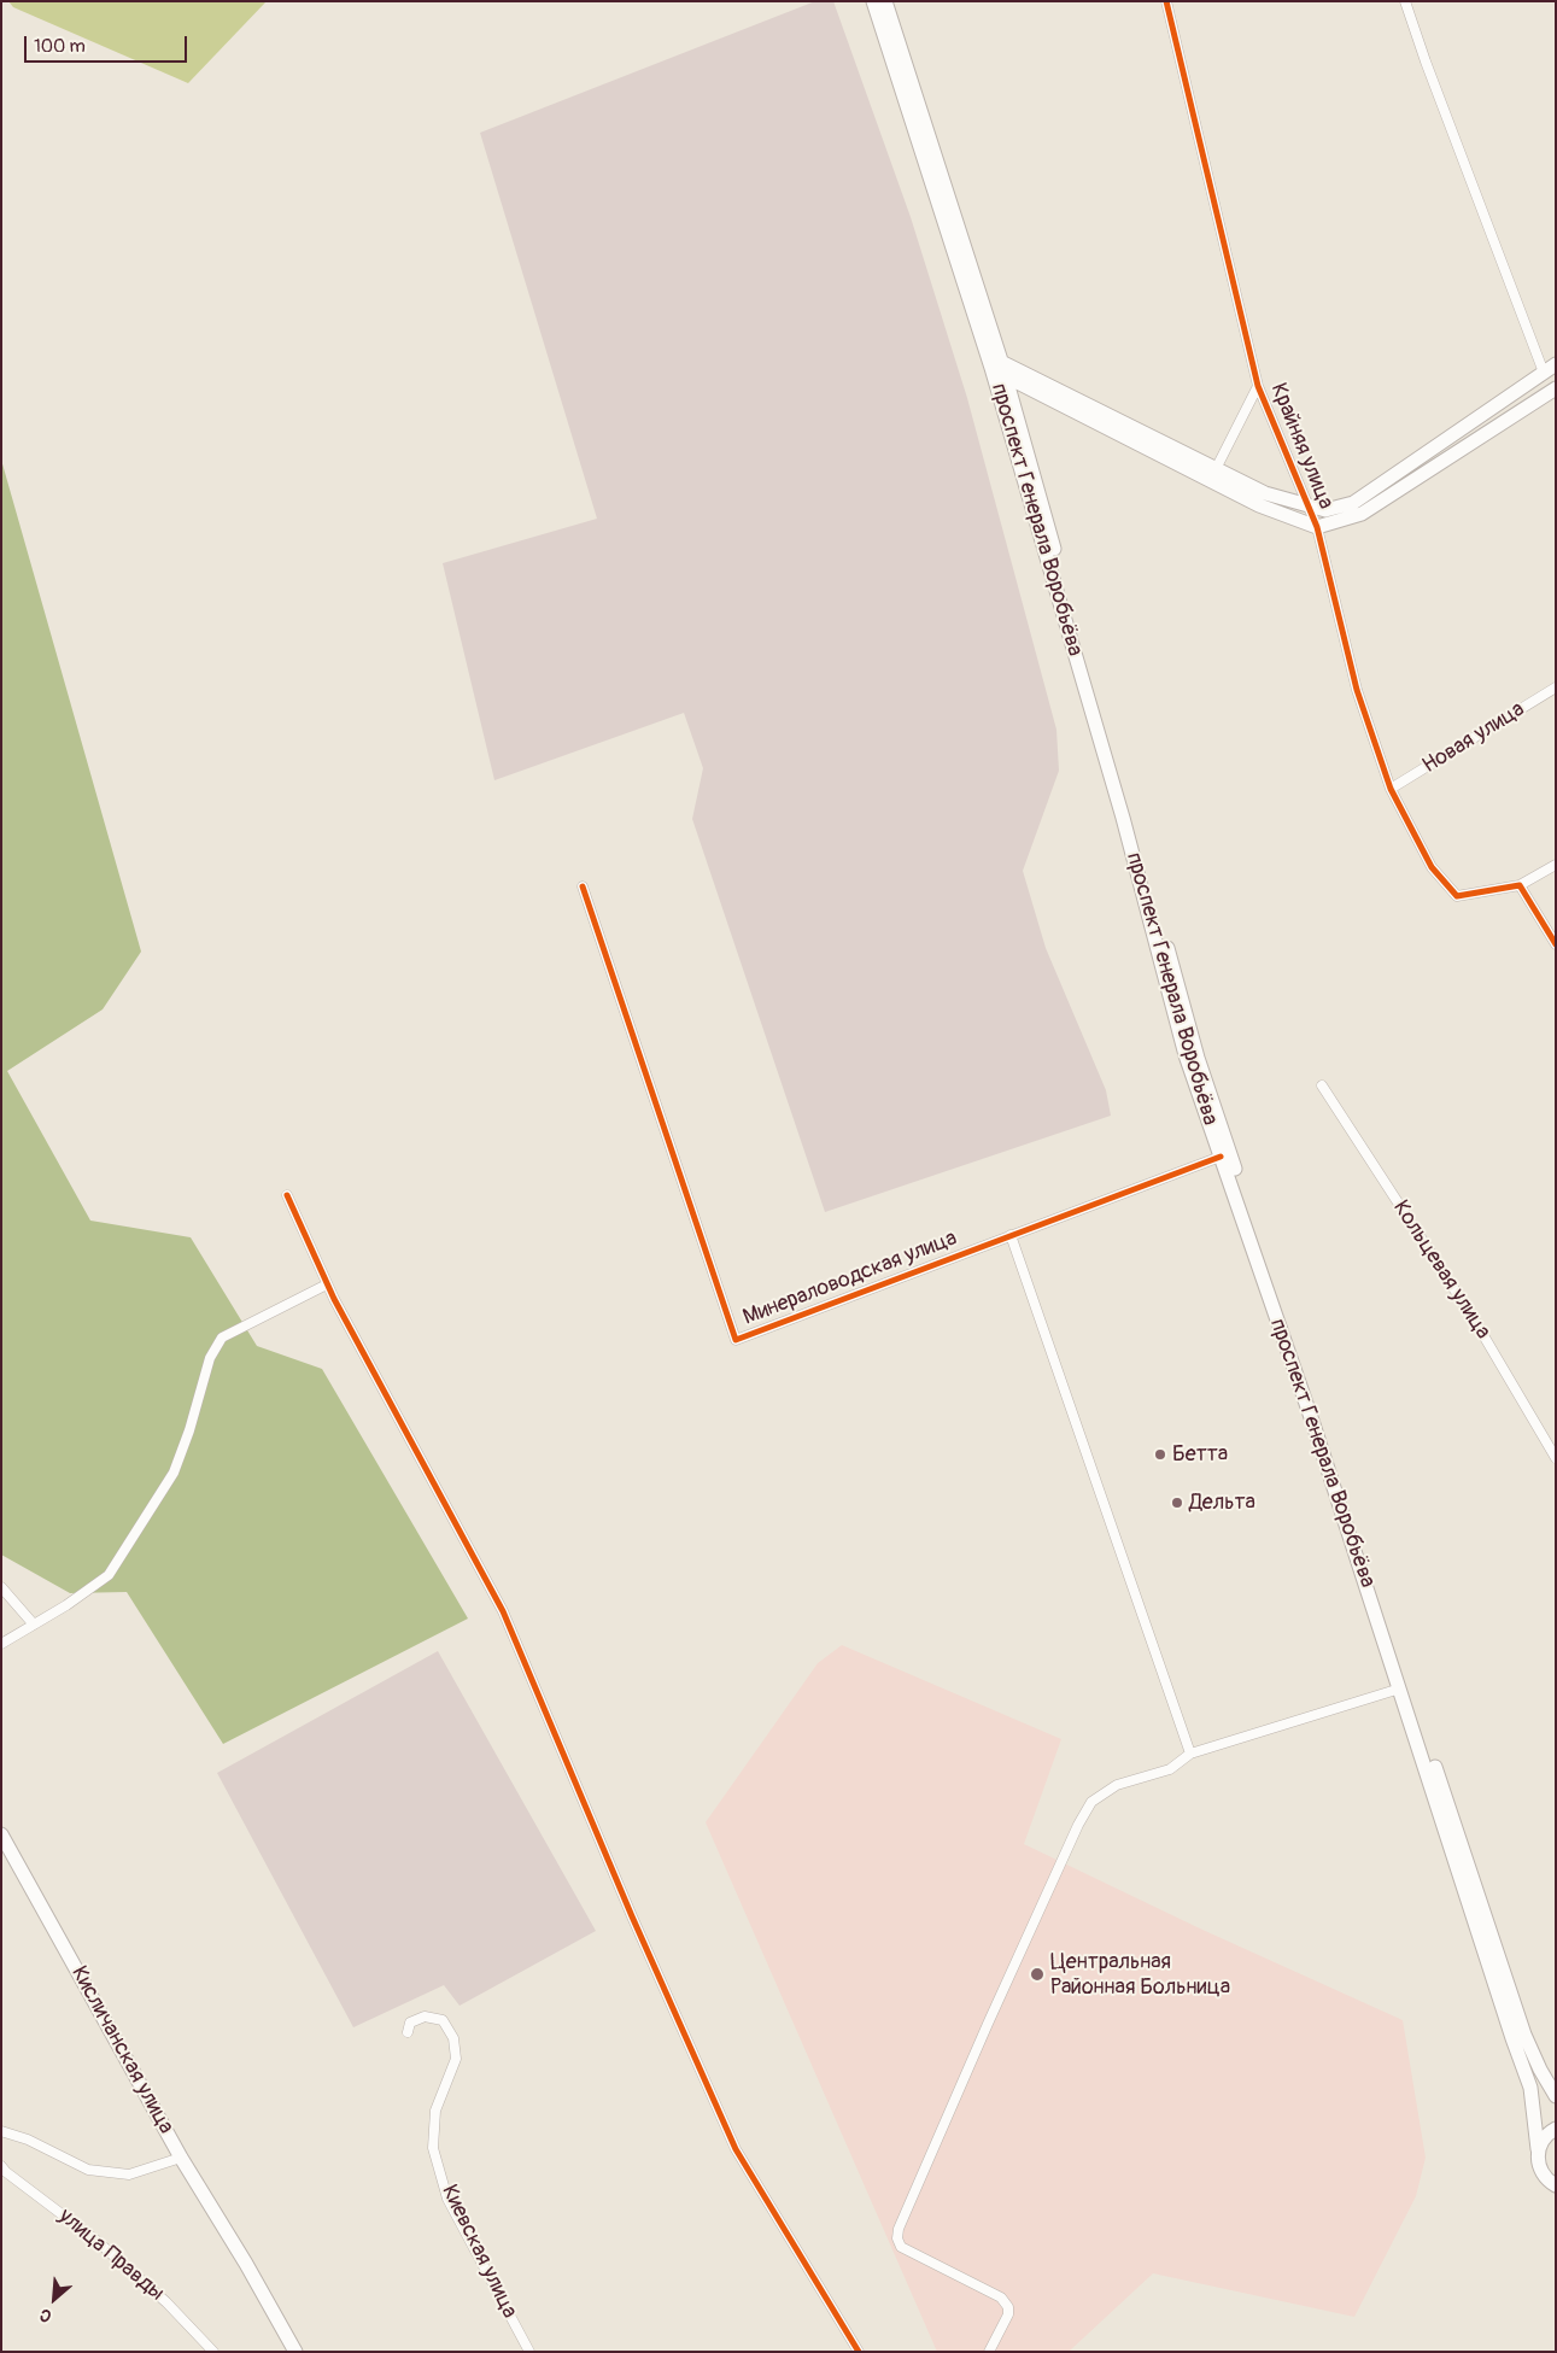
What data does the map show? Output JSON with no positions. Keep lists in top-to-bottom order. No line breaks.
{"streets":{"main road":["проспект Генерала Воробьёва","Кисличанская улица"],"street":["Крайняя улица","Новая улица","Кольцевая улица","Минераловодская улица","Киевская улица","улица Правды"]},"crossings":[["Крайняя улица","Новая улица"],["проспект Генерала Воробьёва","Минераловодская улица"]],"places":["Бетта","Дельта","Центральная Районная Больница"],"scale_bar":"100 m","north":"bottom left"}
